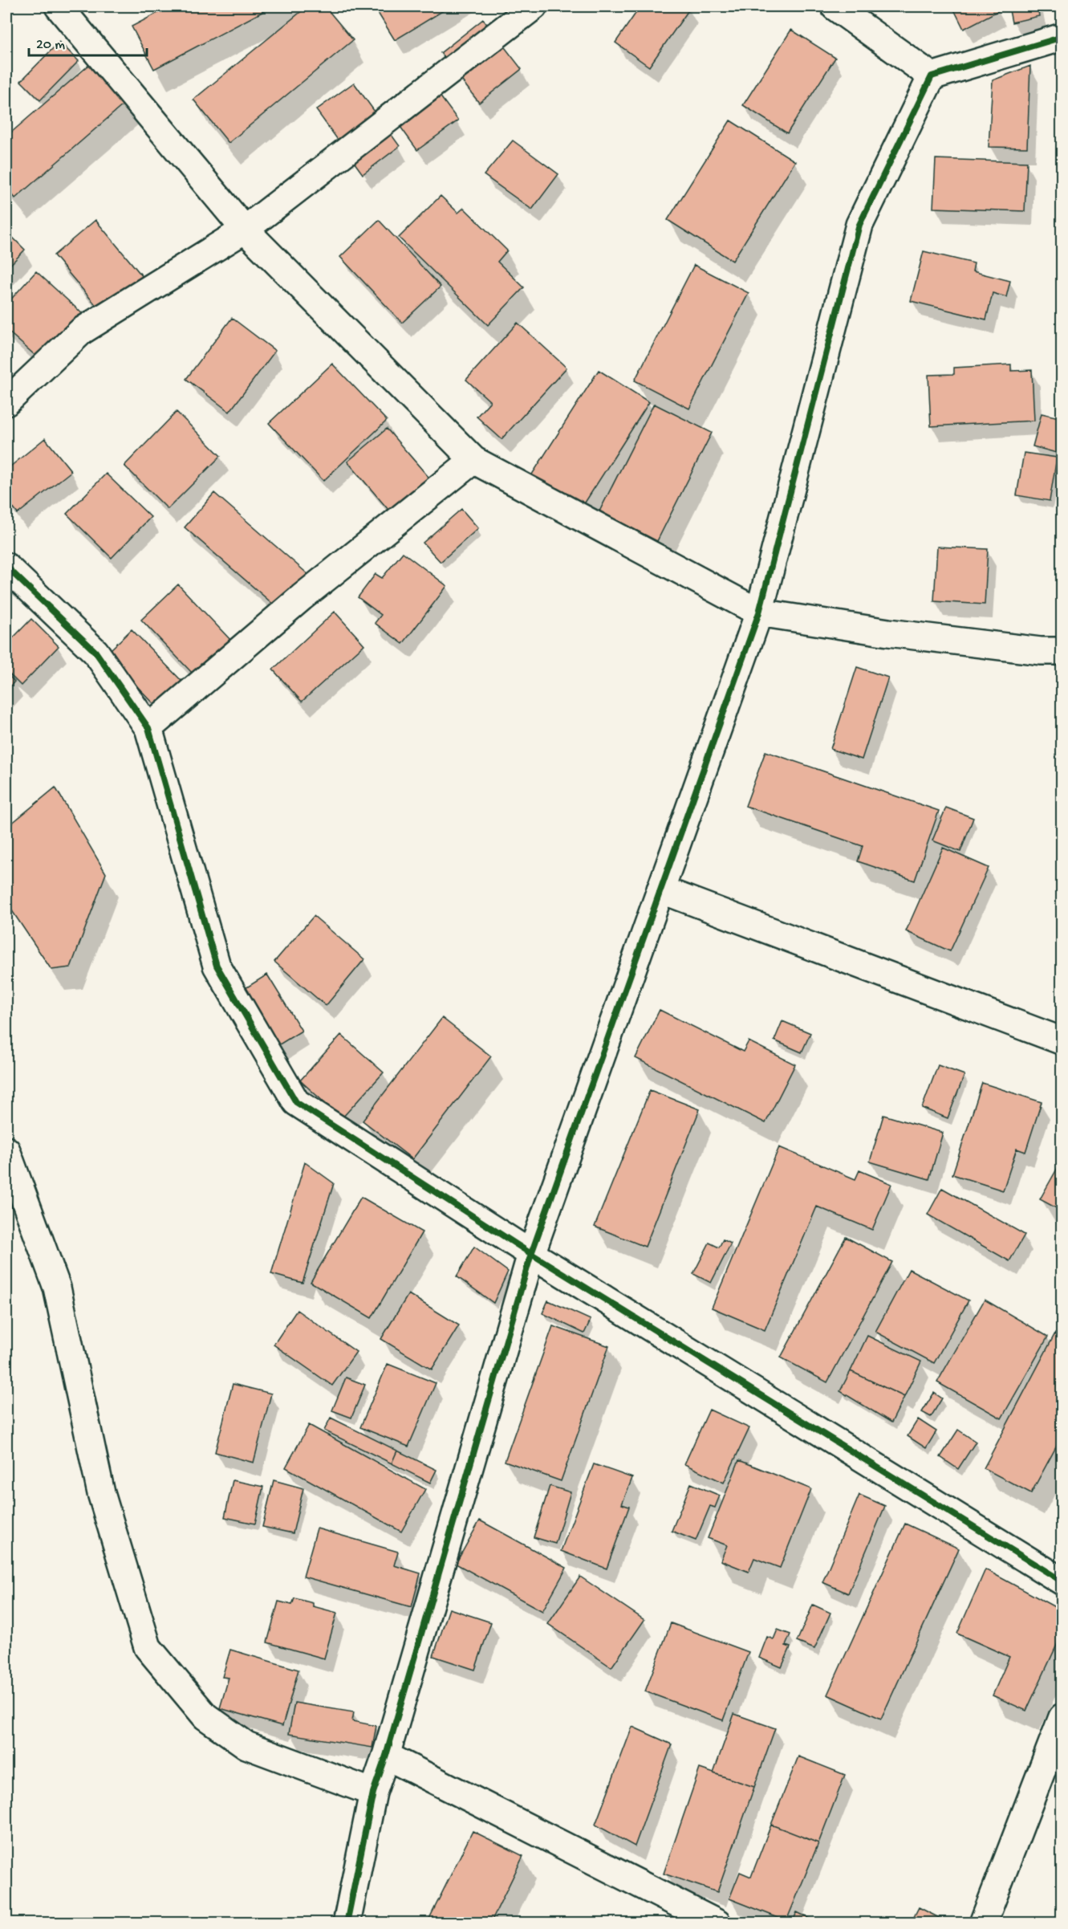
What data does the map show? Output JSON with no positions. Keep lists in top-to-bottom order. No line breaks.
{"scale_bar":"20 m"}
